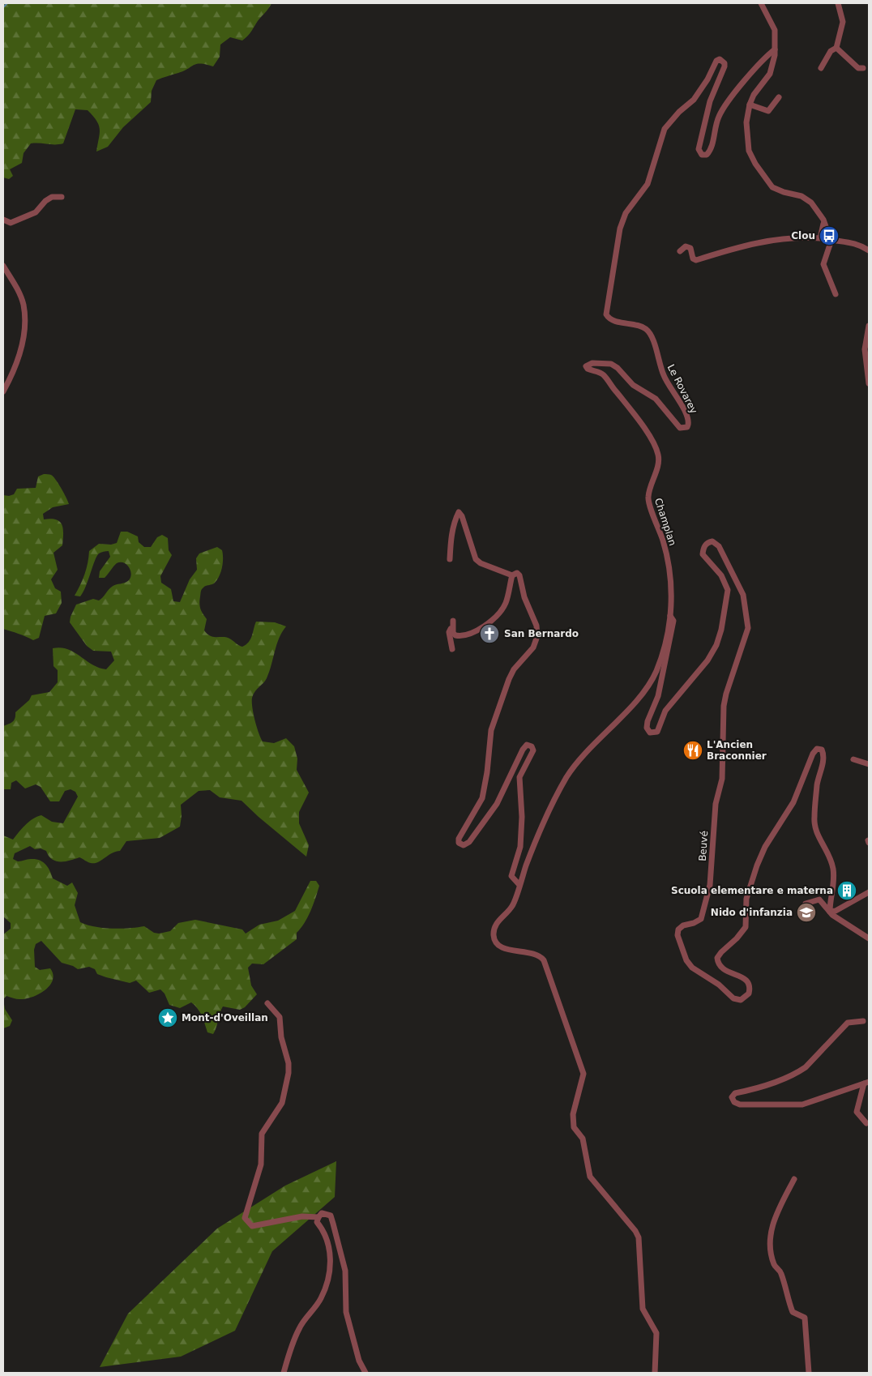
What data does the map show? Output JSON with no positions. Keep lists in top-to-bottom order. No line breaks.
{"streets":{"street":["Le Rovarey","Champlan","Beuvé"]},"crossings":[["Le Rovarey","Champlan"],["Champlan","Beuvé"]],"places":{"bus stop":["Clou"],"church":["San Bernardo"],"restaurant":["L'Ancien Braconnier"],"building":["Scuola elementare e materna"],"school or university":["Nido d'infanzia"],"place":["Mont-d'Oveillan"]}}
